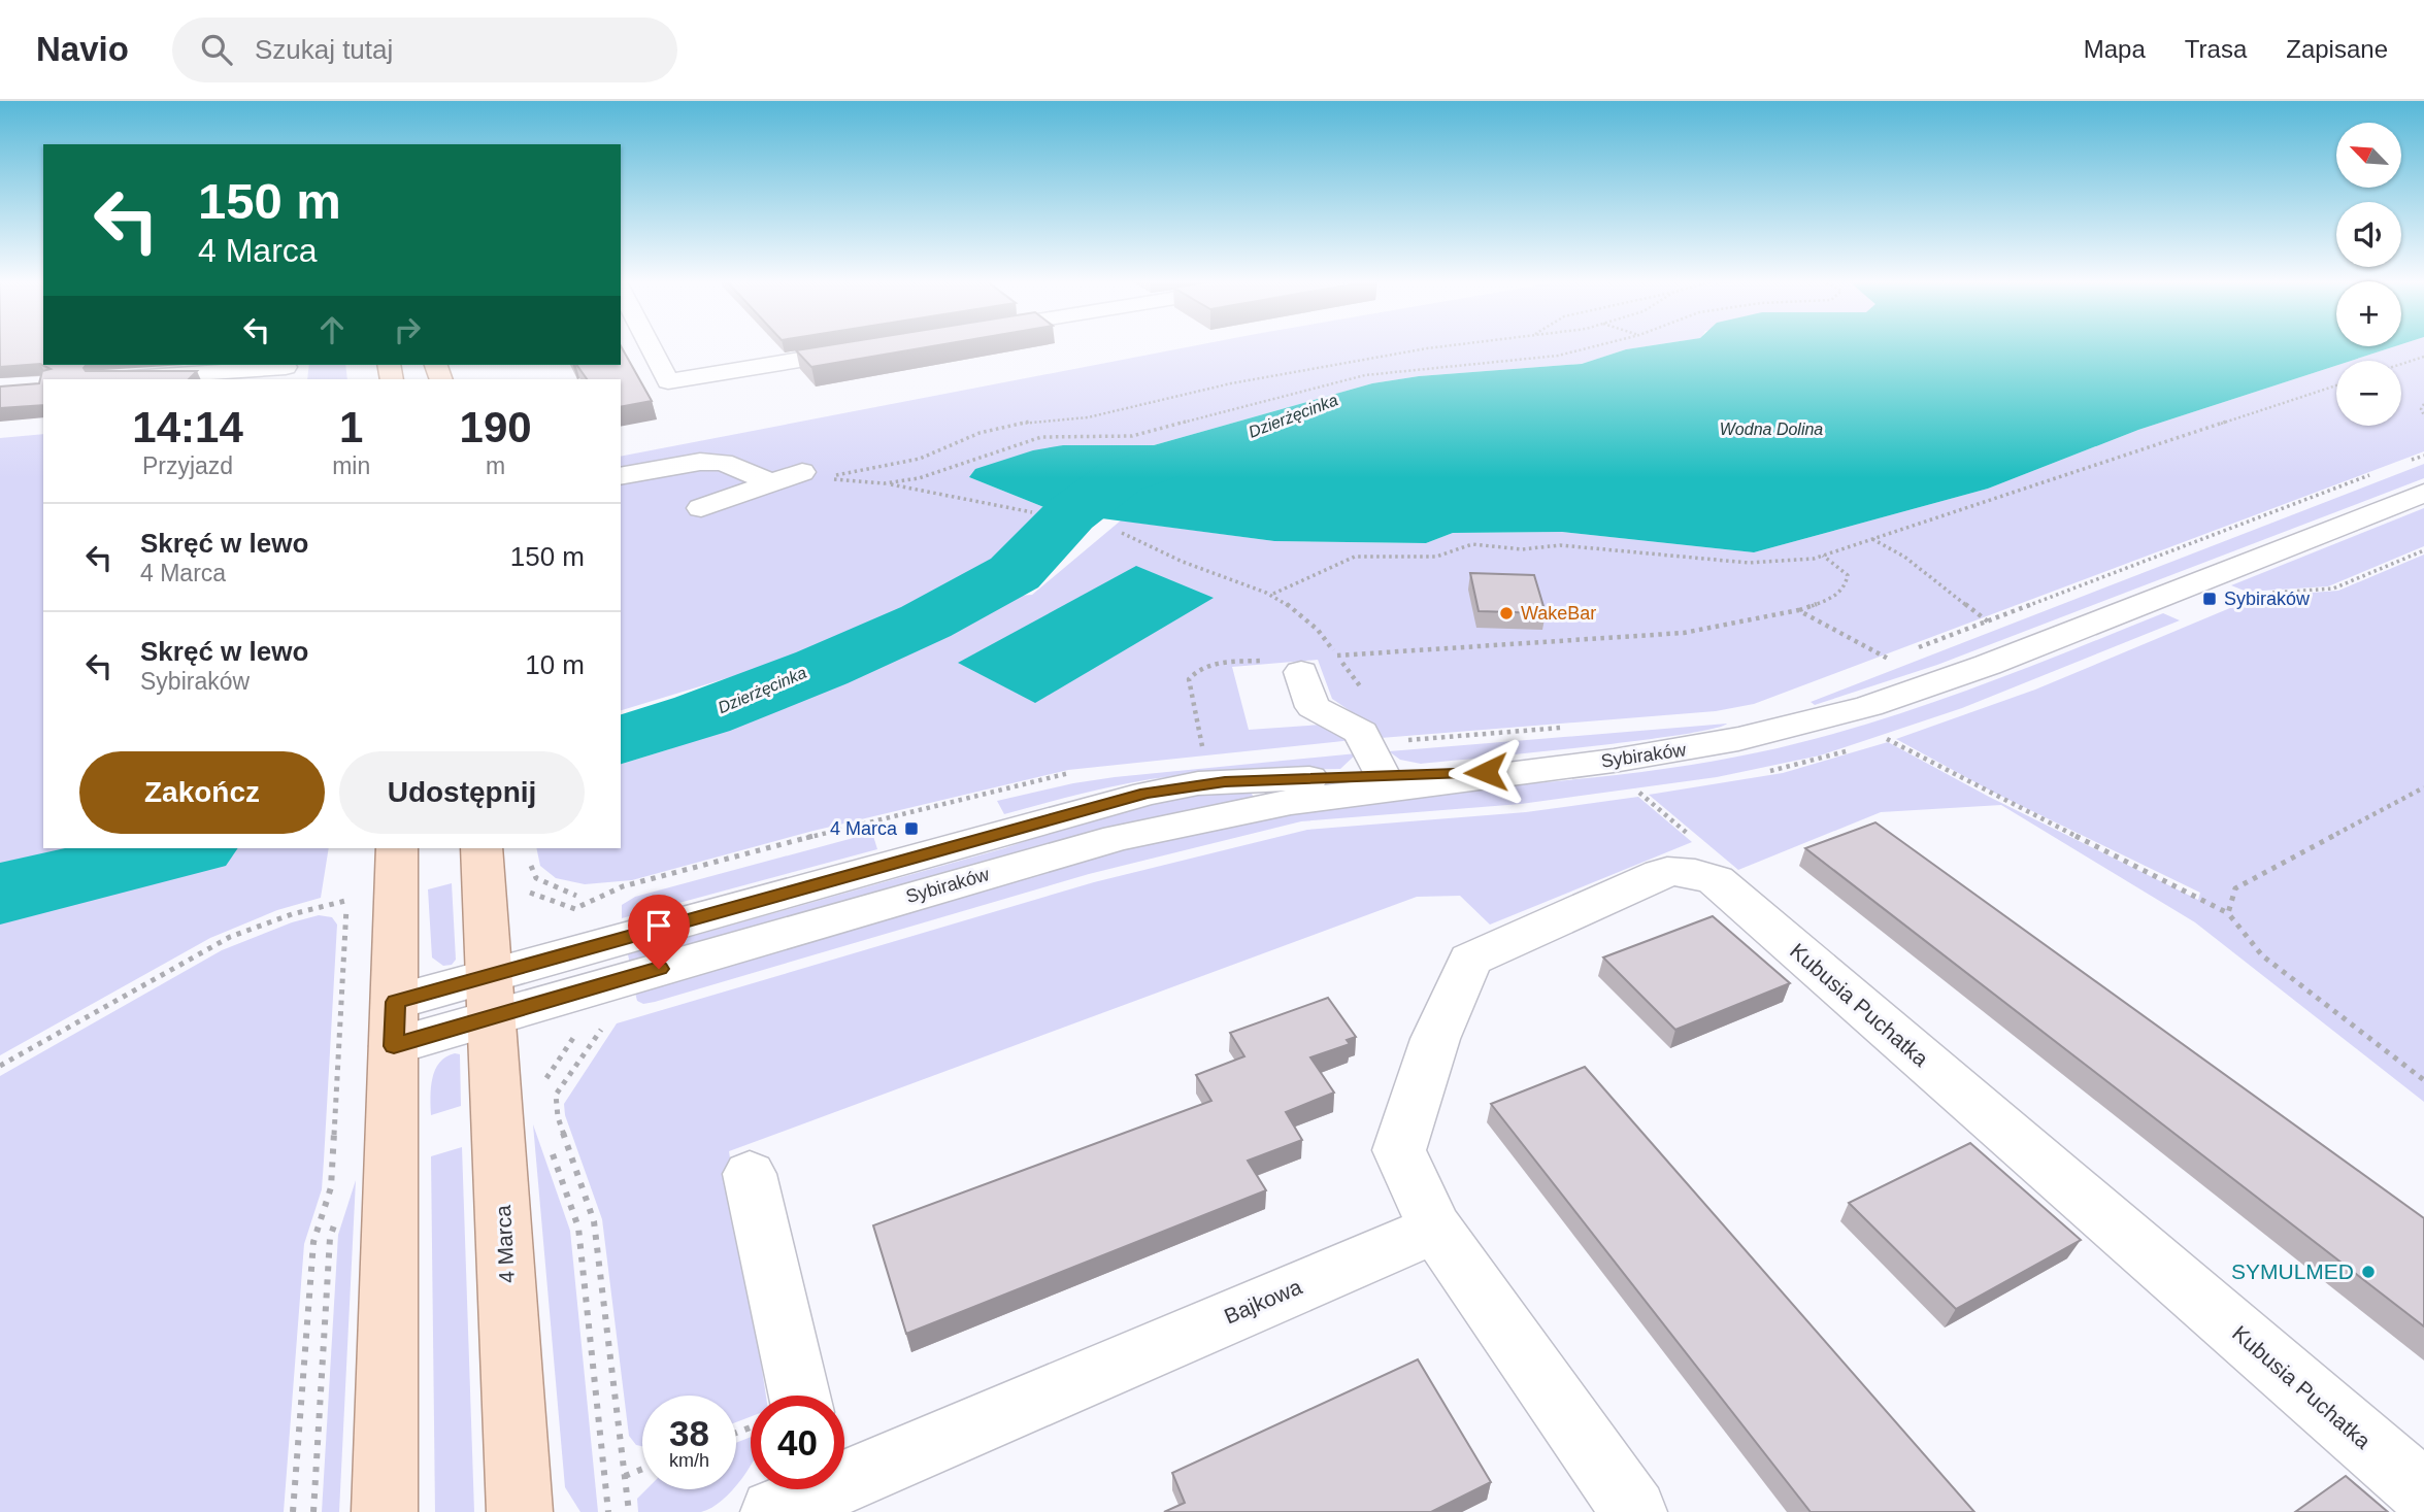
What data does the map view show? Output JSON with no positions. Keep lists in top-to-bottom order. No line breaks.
{"streets":{"main road":["4 Marca"],"street":["Sybiraków","Kubusia Puchatka","Bajkowa"]},"crossings":[["Sybiraków","4 Marca"],["Kubusia Puchatka","Bajkowa"]],"water":["Dzierżęcinka","Wodna Dolina"],"places":{"transit":["Sybiraków","4 Marca"],"other":["WakeBar","SYMULMED"]},"north":"top left","page":{"header":"Navio","search":"Szukaj tutaj","nav":["Mapa","Trasa","Zapisane"],"map_buttons":["+","−"],"turn":["150 m","4 Marca"],"eta":["14:14","Przyjazd","1","min","190","m"],"list":[{"name":"Skręć w lewo","note":"4 Marca","value":"150 m"},{"name":"Skręć w lewo","note":"Sybiraków","value":"10 m"}],"buttons":["Zakończ","Udostępnij"],"speed":"38 km/h","limit":"40"}}
